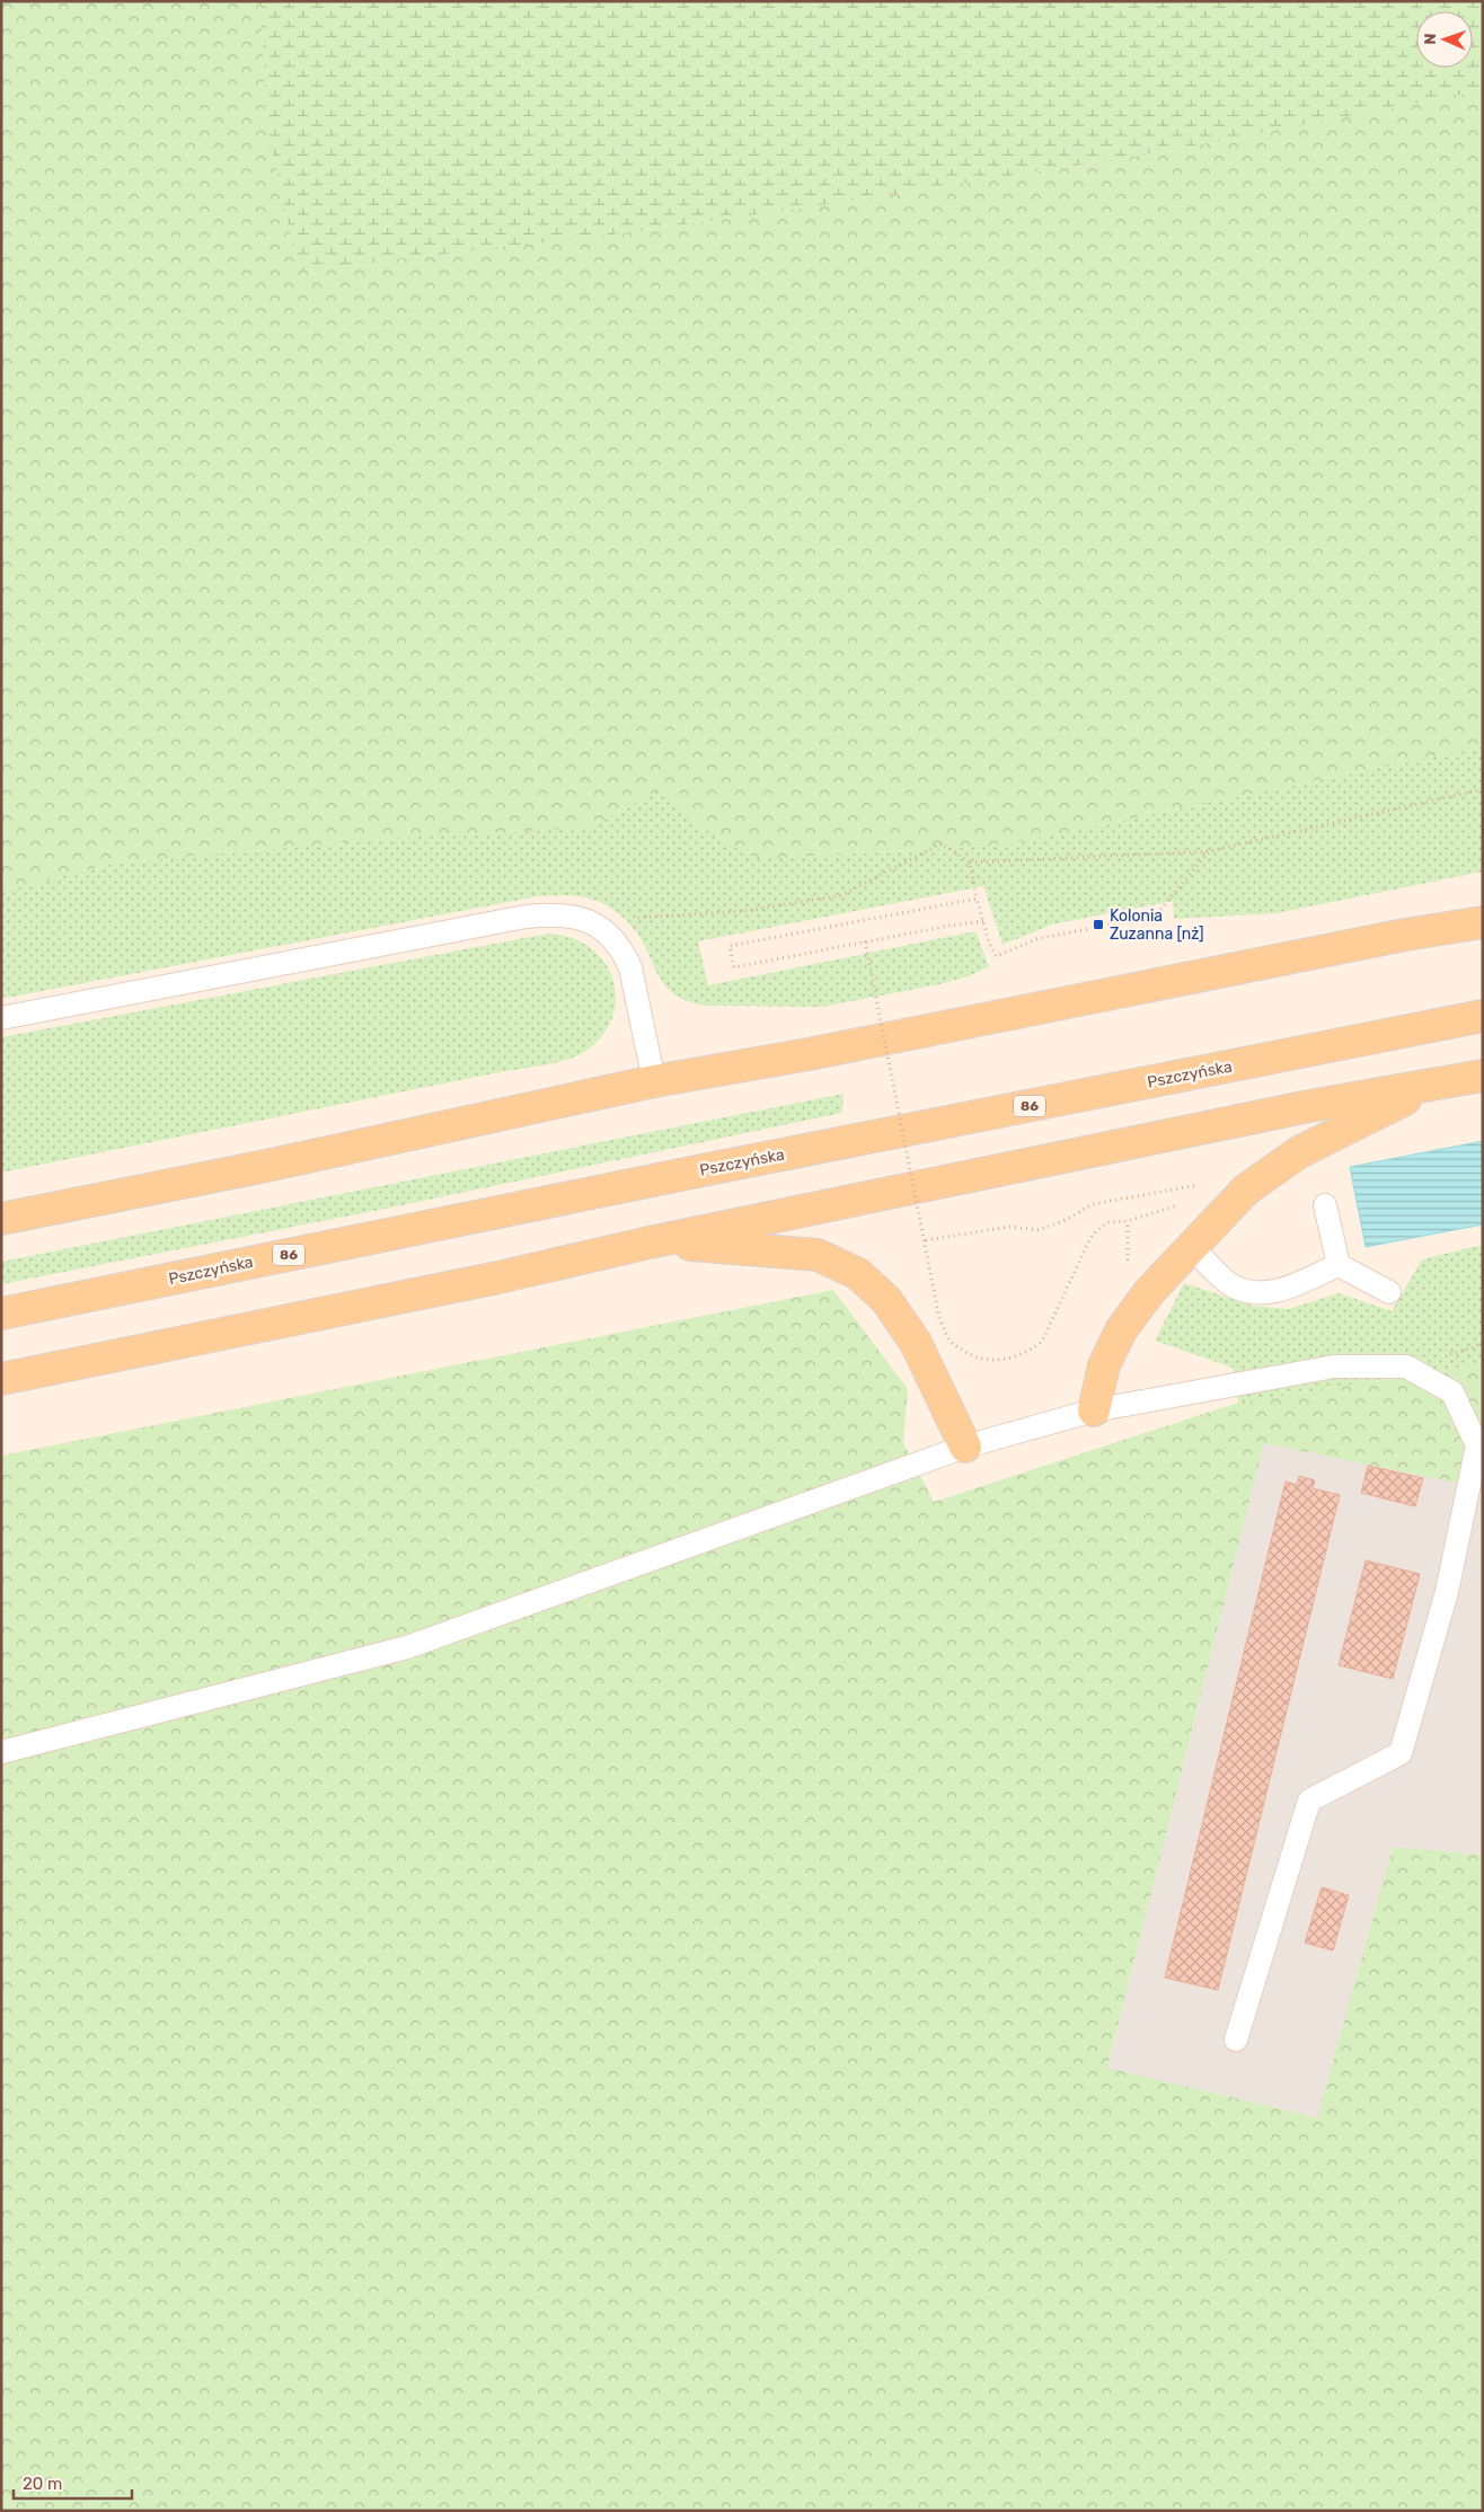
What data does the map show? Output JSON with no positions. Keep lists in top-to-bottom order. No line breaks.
{"streets":{"main road":["Pszczyńska","86"]},"places":{"transit":["Kolonia Zuzanna [nż]"]},"scale_bar":"20 m","north":"left"}
